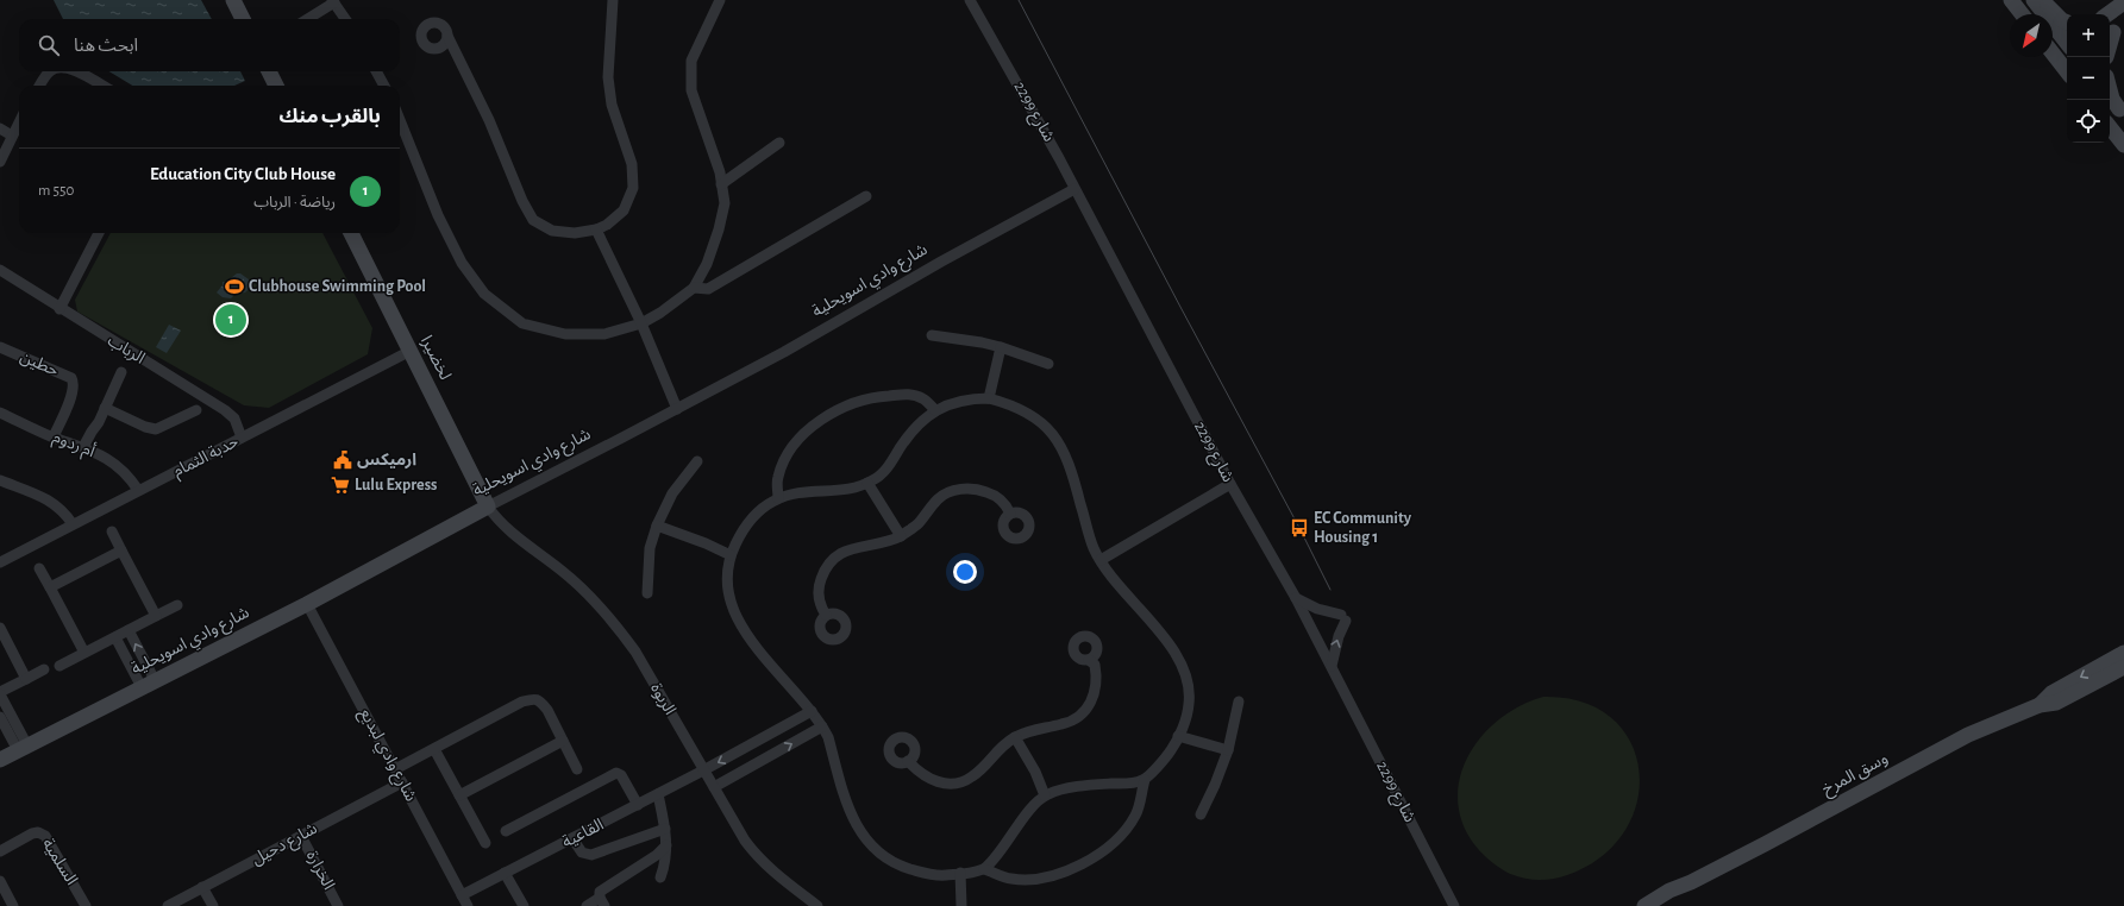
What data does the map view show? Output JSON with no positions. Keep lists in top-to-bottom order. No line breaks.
{"streets":{"street":["شارع 2299","شارع وادي اسويحلية","الرباب","لخضيرا","حطين","أم ردوم","حدبة الثمام","الربوة","شارع وادي لبديع","وسق المرخ","القاعية","شارع دحيل","السلمية","الخرارة"]},"crossings":[["شارع 2299","شارع وادي اسويحلية"],["شارع وادي اسويحلية","لخضيرا"],["شارع وادي اسويحلية","الربوة"],["شارع وادي اسويحلية","شارع وادي لبديع"],["الرباب","حدبة الثمام"],["لخضيرا","حدبة الثمام"],["لخضيرا","الربوة"],["حطين","أم ردوم"],["أم ردوم","حدبة الثمام"],["الربوة","القاعية"],["شارع وادي لبديع","القاعية"],["شارع وادي لبديع","شارع دحيل"],["شارع دحيل","الخرارة"]],"places":{"sports":["Clubhouse Swimming Pool"],"public building":["ارميكس"],"supermarket":["Lulu Express"],"bus stop":["EC Community Housing 1"]},"north":"bottom left","page":{"map_buttons":["+","−"],"search":"ابحث هنا","heading":"بالقرب منك","list":[{"mark":"1","name":"Education City Club House","note":"رياضة · الرباب","value":"550 m"}],"pins":"1"}}
